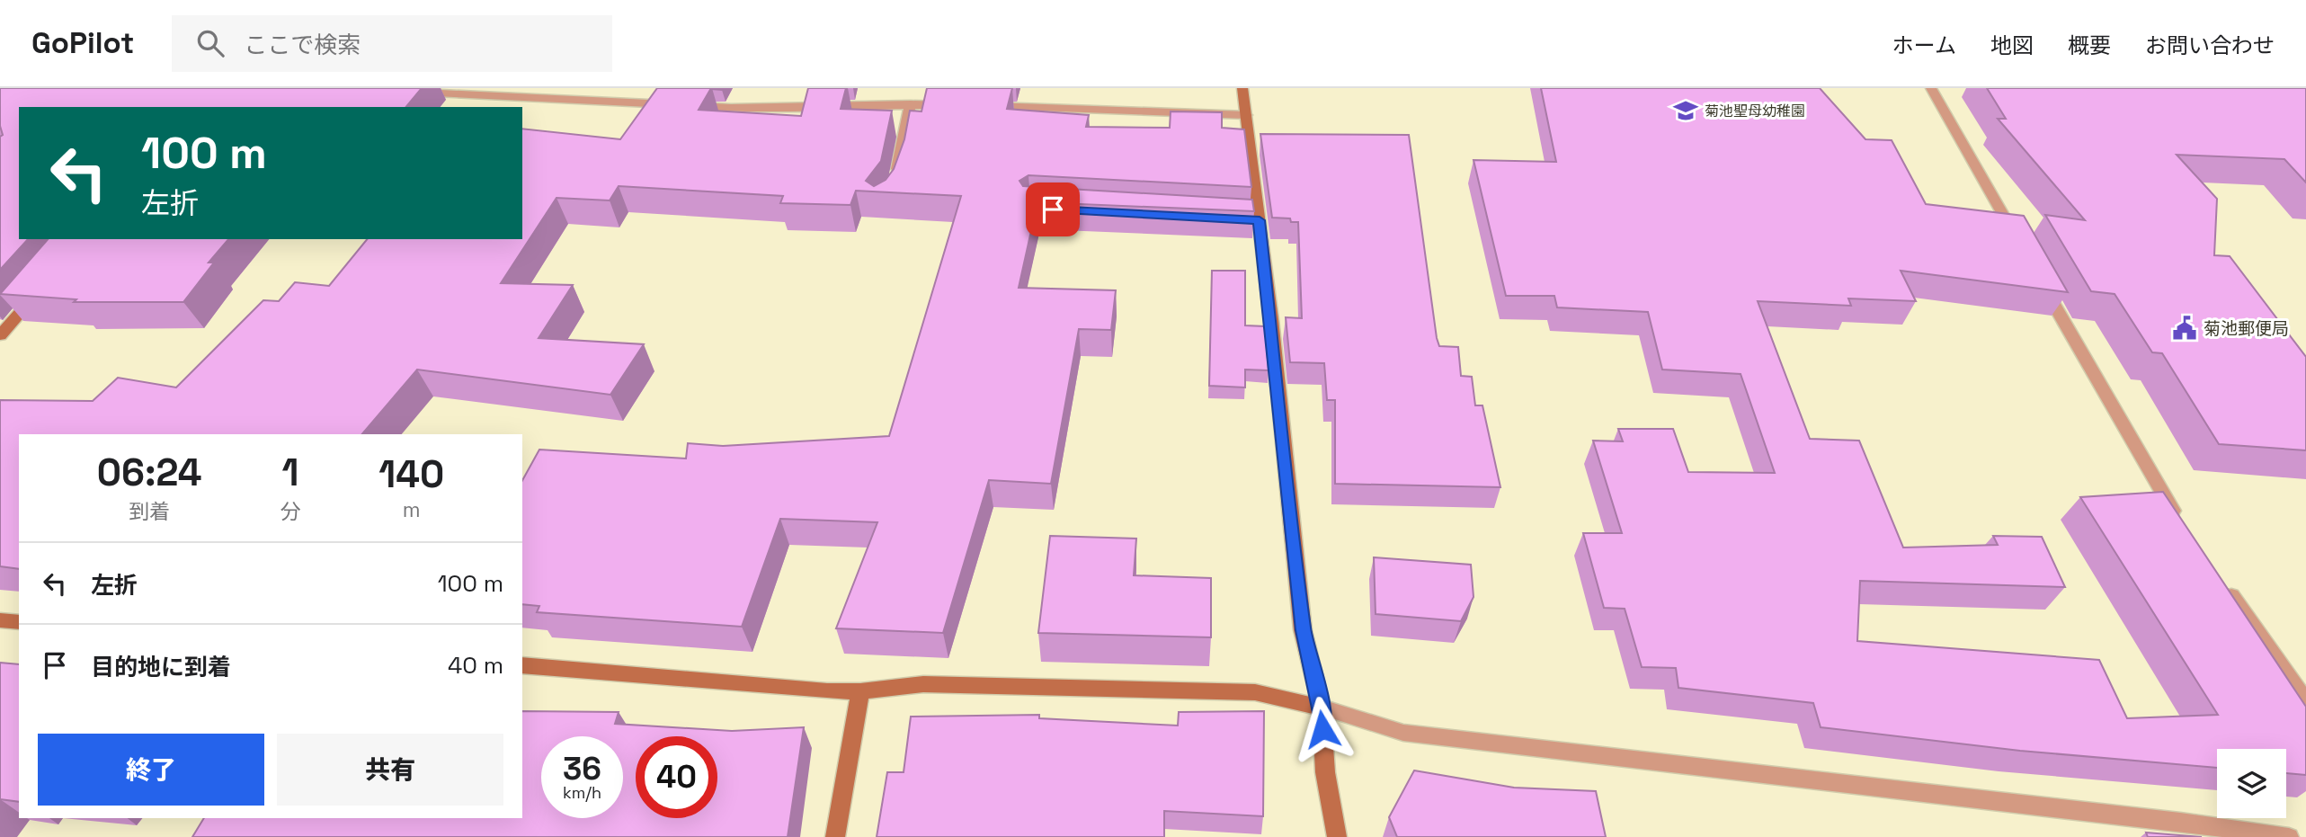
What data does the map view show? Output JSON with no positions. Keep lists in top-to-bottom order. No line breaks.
{"places":{"school or university":["菊池聖母幼稚園"],"public building":["菊池郵便局"]},"page":{"header":"GoPilot","search":"ここで検索","nav":["ホーム","地図","概要","お問い合わせ"],"turn":["100 m","左折"],"eta":["06:24","到着","1","分","140","m"],"list":[{"name":"左折","value":"100 m"},{"name":"目的地に到着","value":"40 m"}],"buttons":["終了","共有"],"speed":"36 km/h","limit":"40"}}
